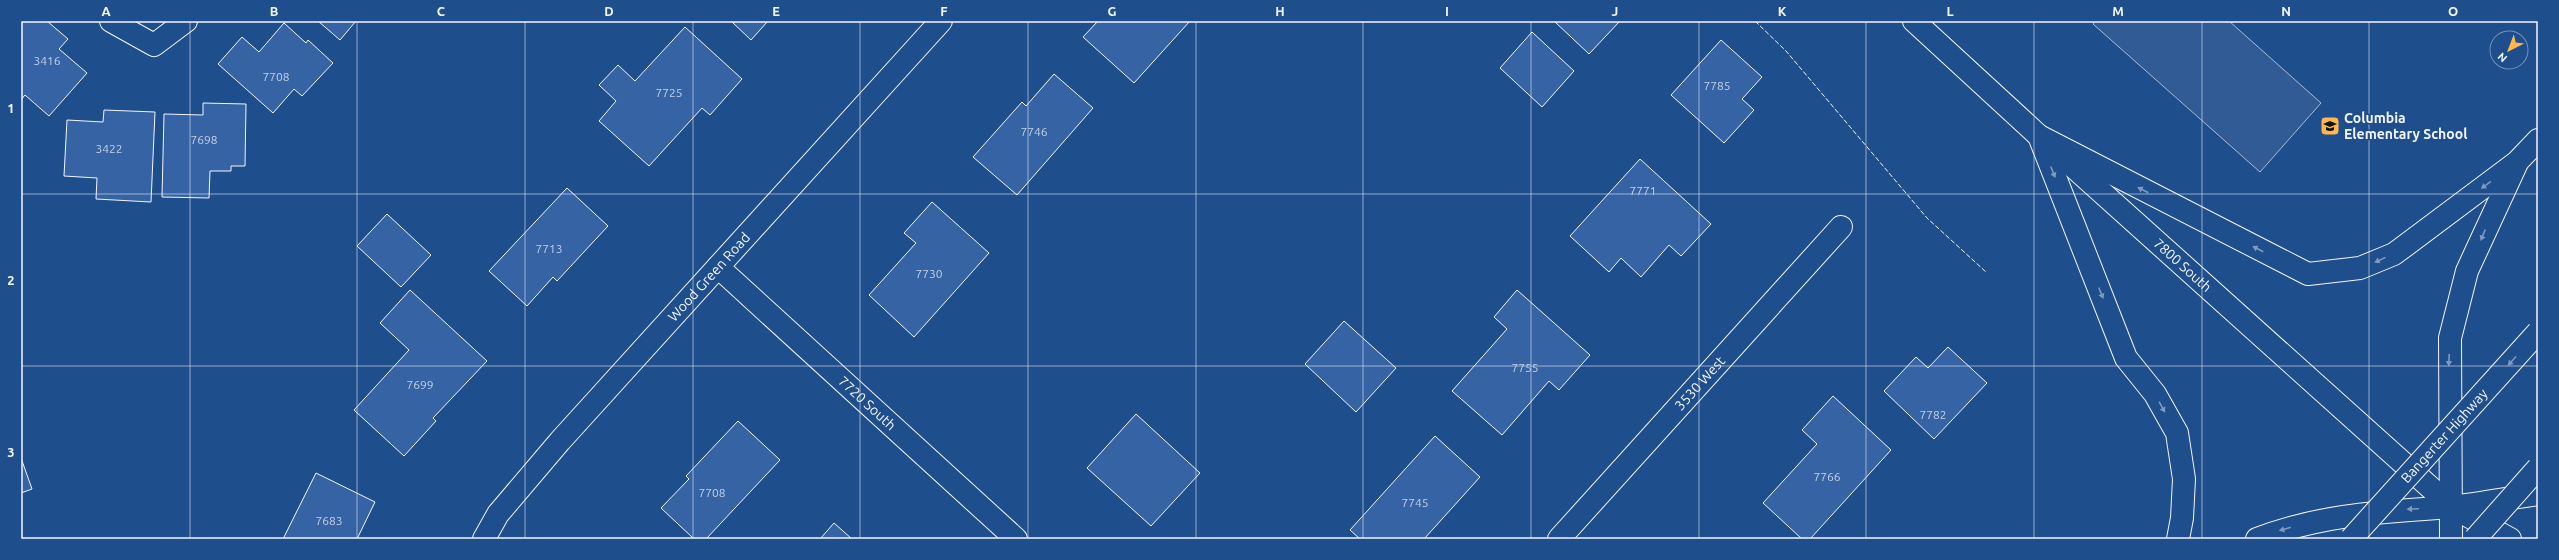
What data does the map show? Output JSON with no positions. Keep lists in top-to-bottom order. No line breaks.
{"streets":{"main road":["7800 South","Wood Green Road","3530 West","7720 South","Bangerter Highway"]},"crossings":[["Wood Green Road","7720 South"]],"places":{"school or university":["Columbia Elementary School"]},"house_numbers":["3416","7708","7785","7725","7746","7698","3422","7771","7713","7730","7755","7699","7782","7766","7708","7745","7683"],"north":"bottom left","grid":{"columns":["A","B","C","D","E","F","G","H","I","J","K","L","M","N","O"],"rows":["1","2","3"]}}
